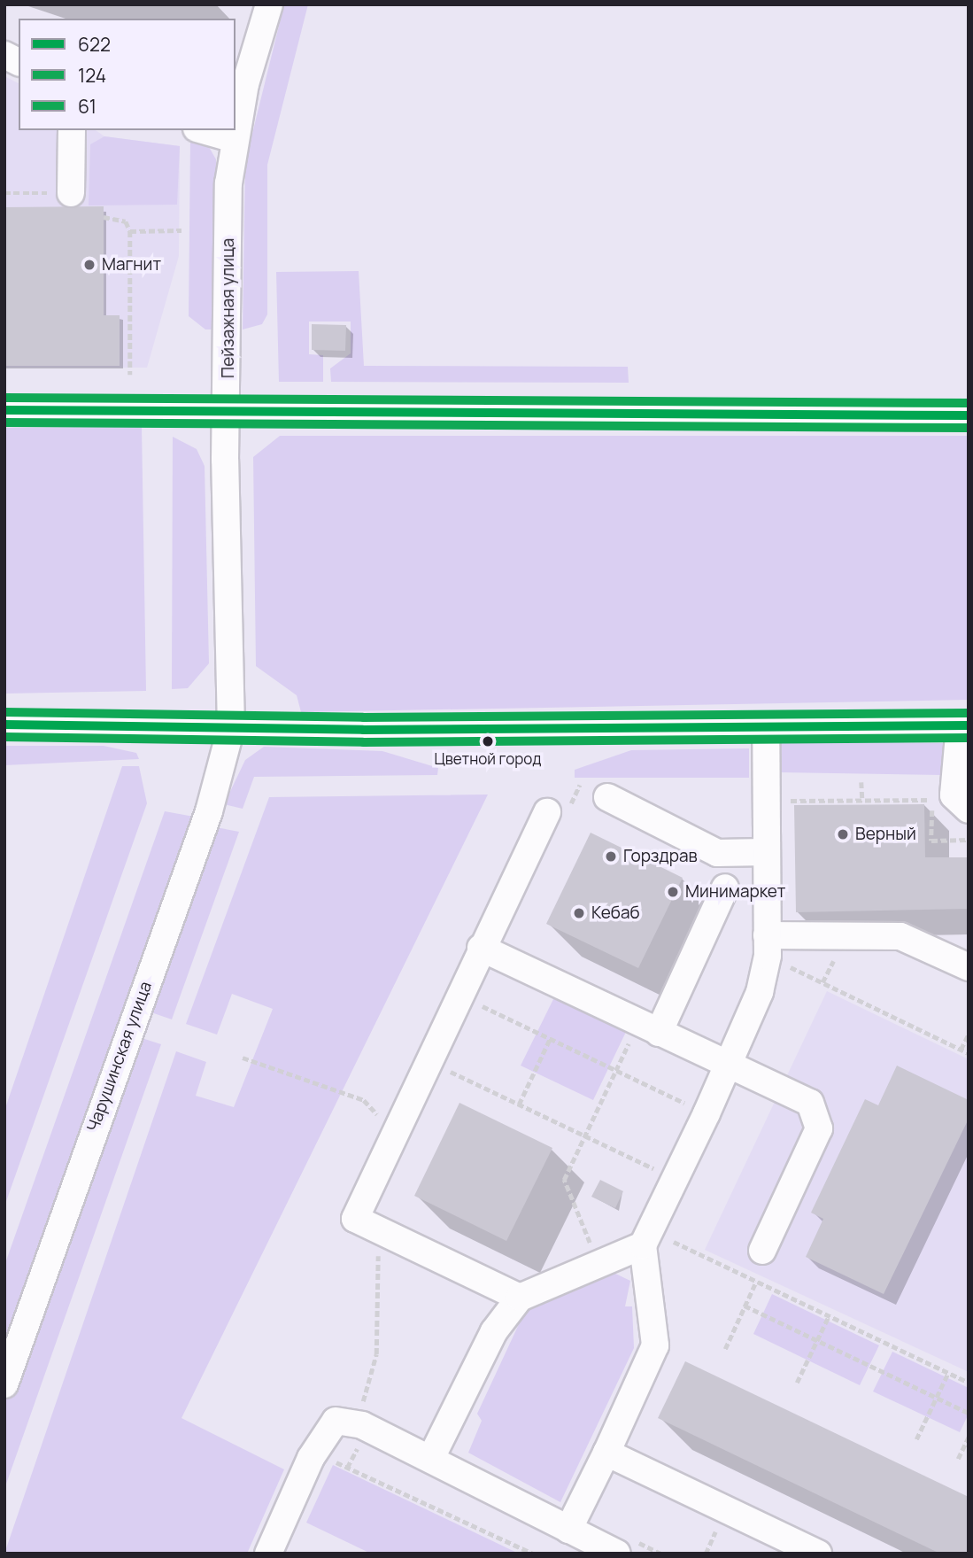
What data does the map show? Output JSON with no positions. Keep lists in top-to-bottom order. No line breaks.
{"streets":{"street":["Пейзажная улица","Чарушинская улица"]},"crossings":[["Пейзажная улица","Чарушинская улица"]],"places":["Магнит","Цветной город","Верный","Горздрав","Минимаркет","Кебаб"],"lines":["transit line 61","transit line 622","transit line 124"],"legend":["622","124","61"]}
